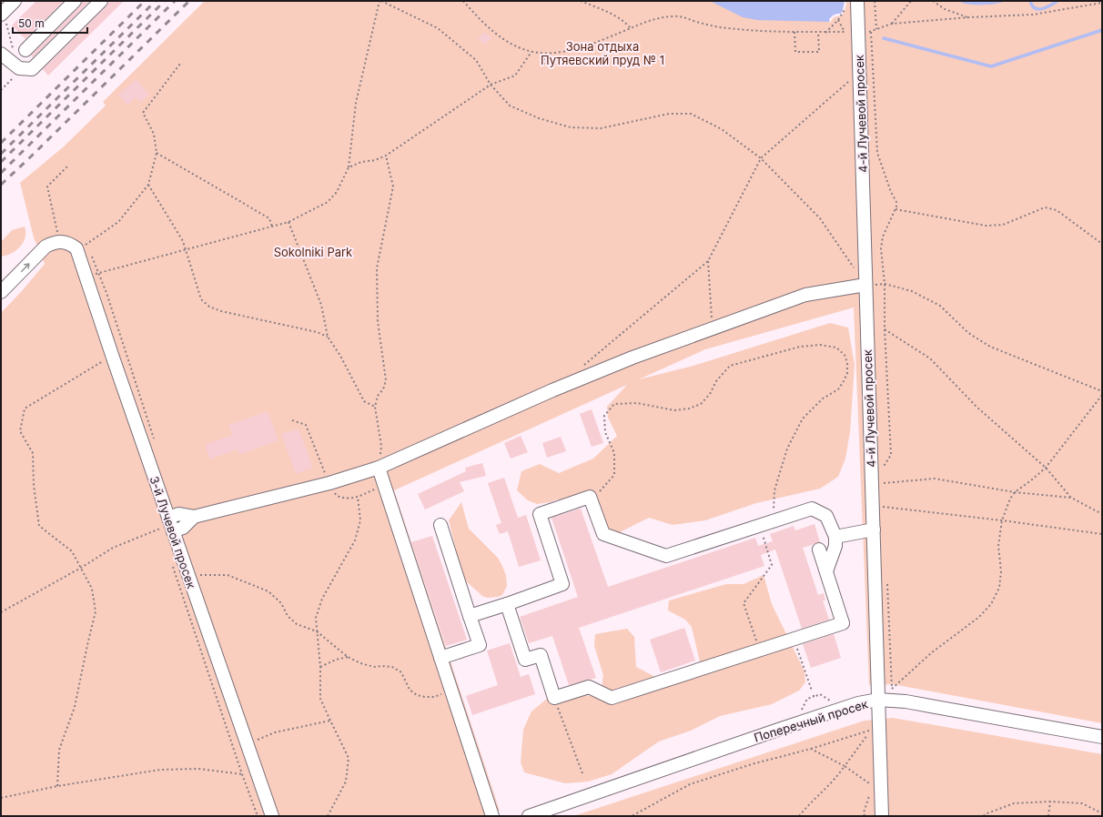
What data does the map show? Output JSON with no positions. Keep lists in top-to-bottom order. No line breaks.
{"streets":{"street":["4-й Лучевой просек","3-й Лучевой просек","Поперечный просек"]},"crossings":[["4-й Лучевой просек","Поперечный просек"]],"parks":["Зона отдыха Путяевский пруд № 1","Sokolniki Park"],"scale_bar":"50 m"}
